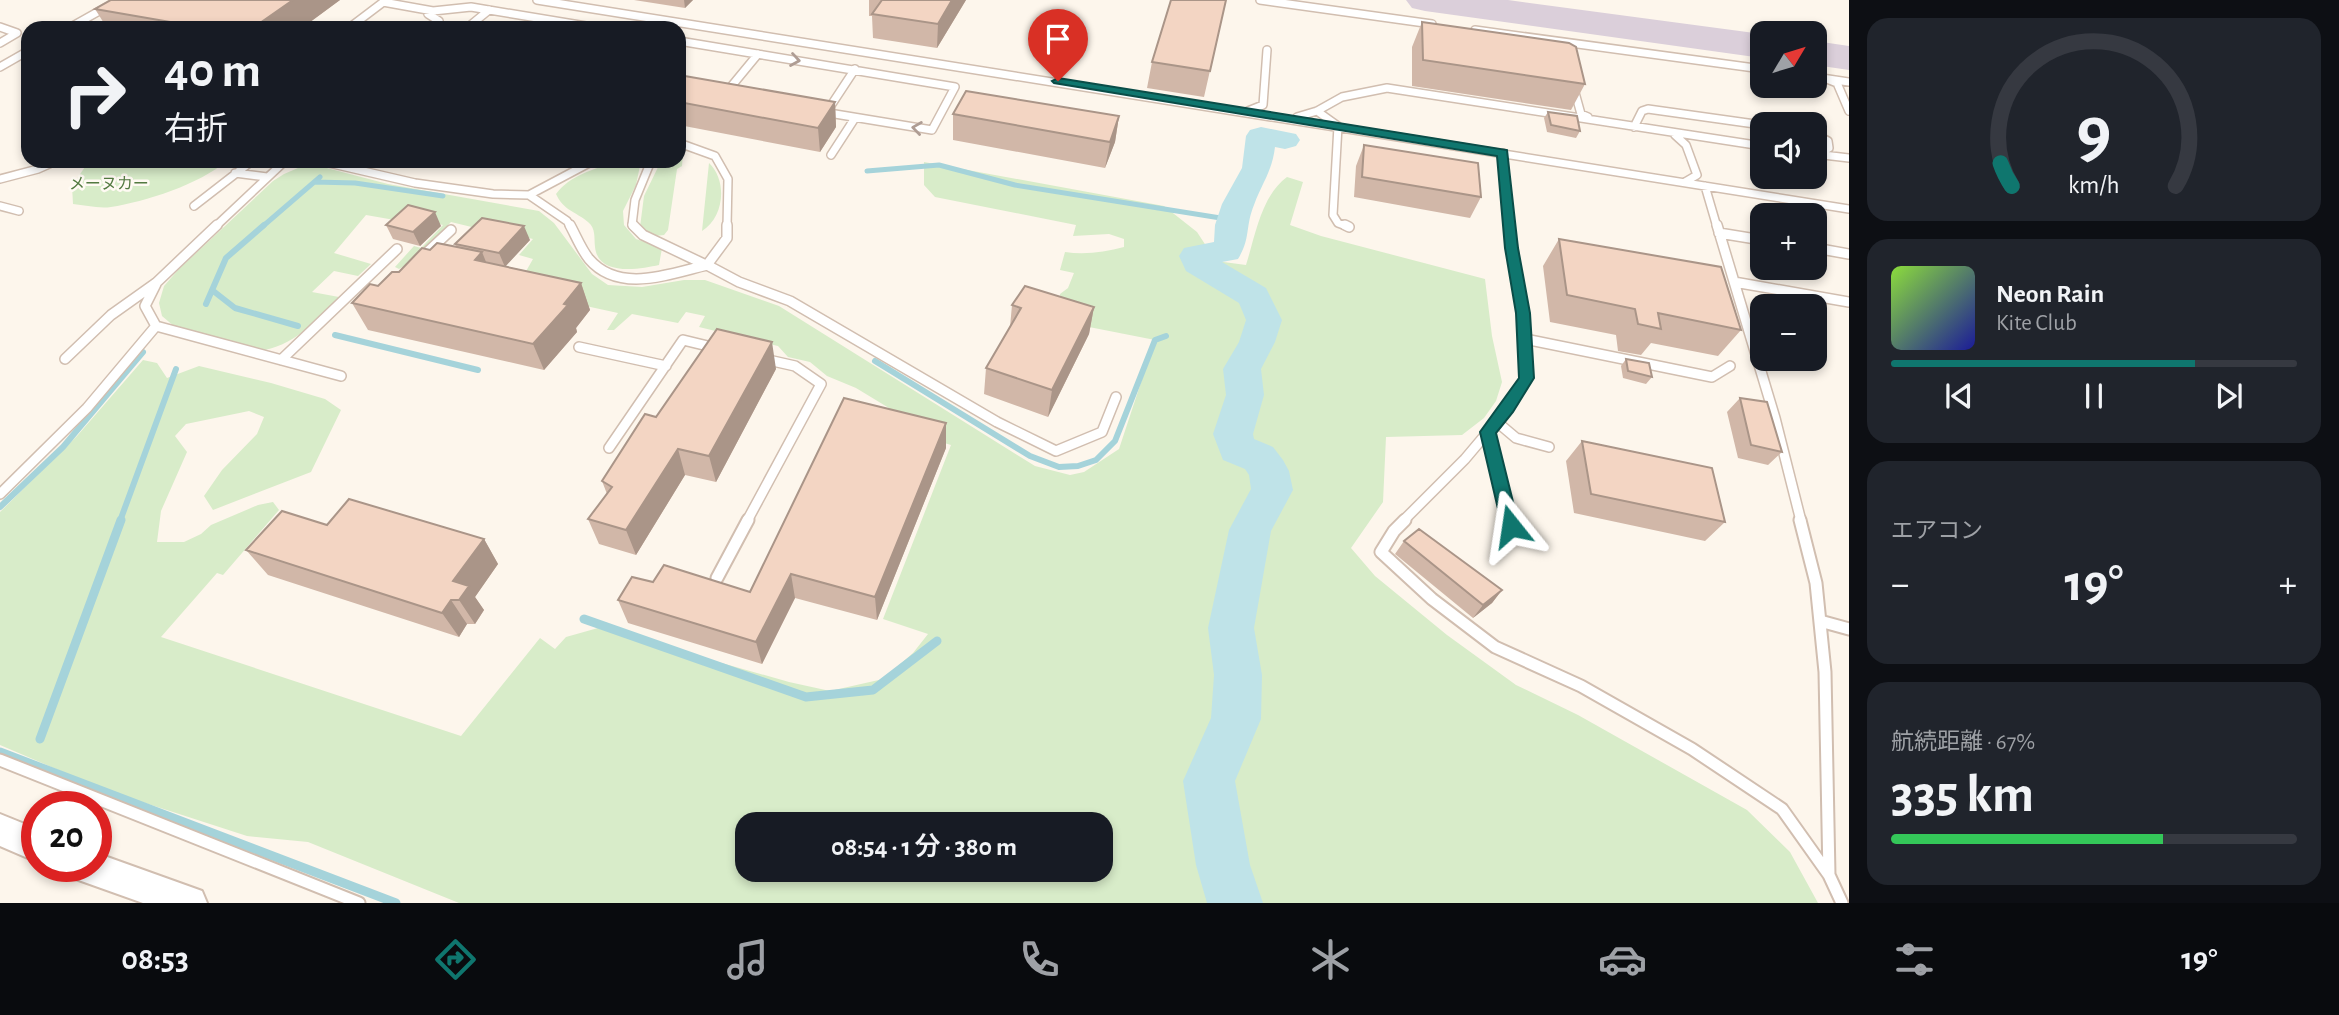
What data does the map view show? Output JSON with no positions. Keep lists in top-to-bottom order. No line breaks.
{"parks":["メーヌカー"],"north":"top right","page":{"map_buttons":["+","−"],"turn":["40 m","右折"],"song":["Neon Rain","Kite Club"],"tile":["エアコン",["航続距離 · 67%","335 km"]],"heat":["−","19°","+"],"limit":"20","trip":"08:54 · 1 分 · 380 m","tabs":["08:53","19°"],"gauge":["9","km/h"]}}
